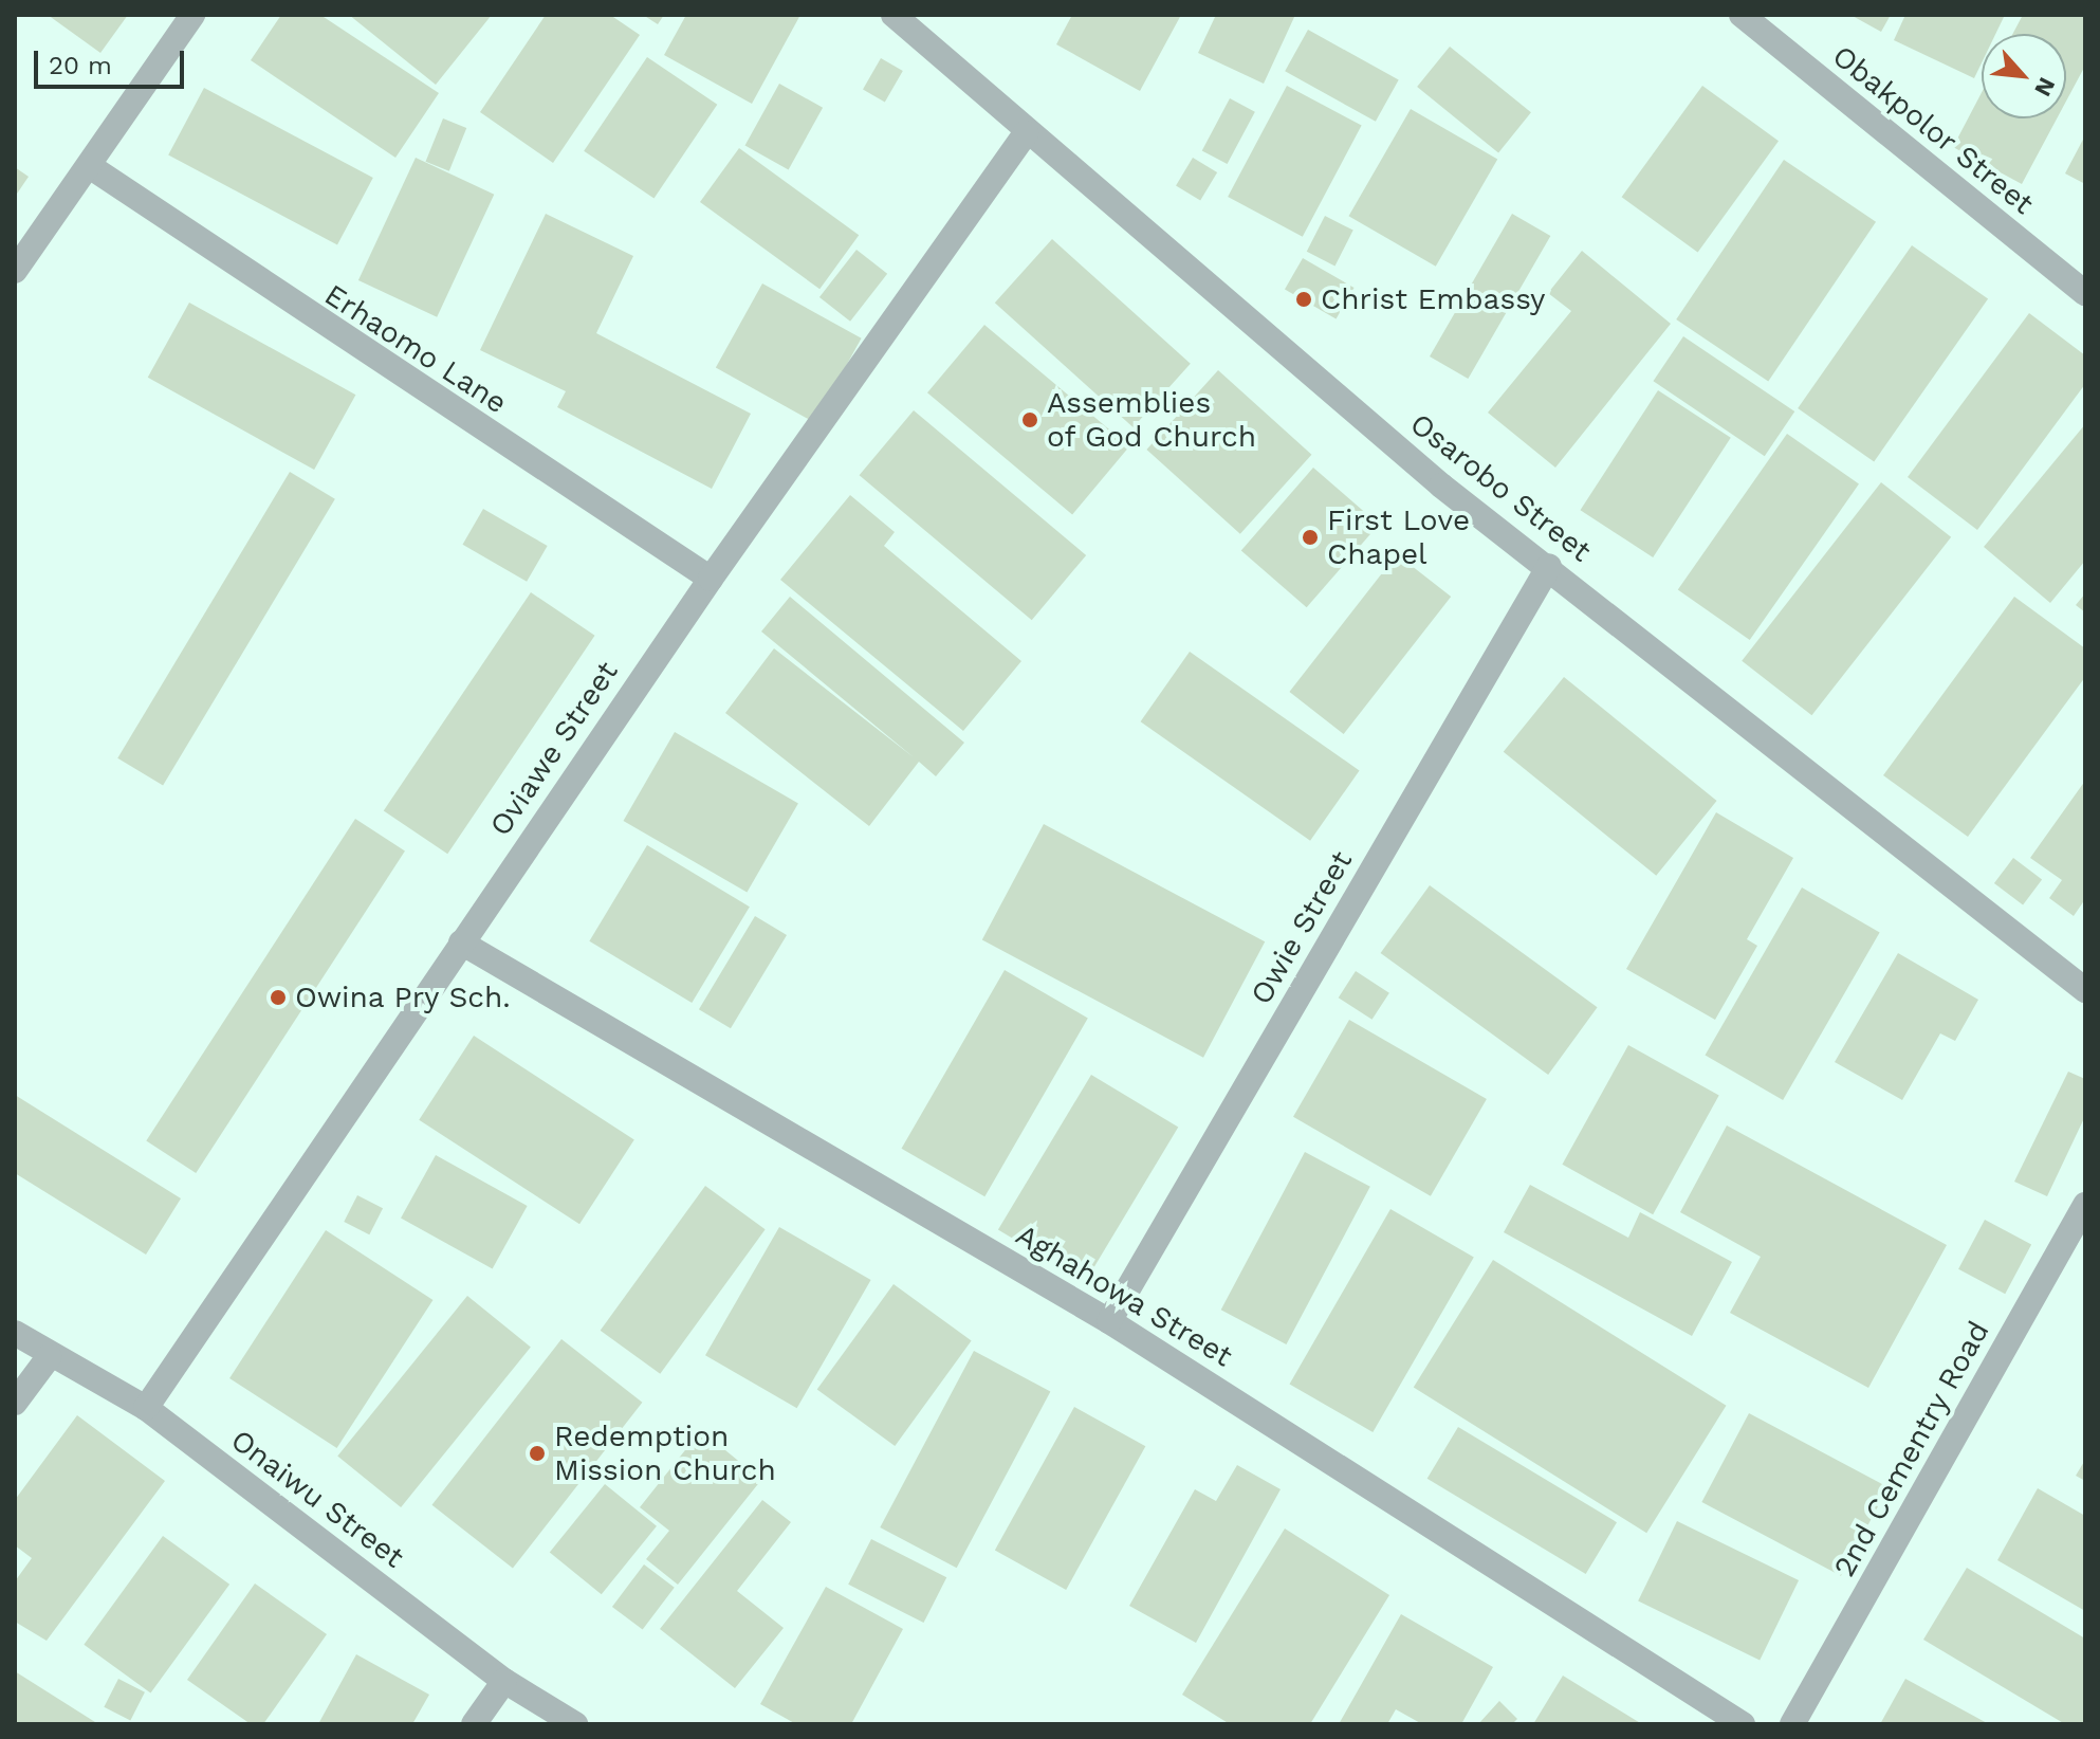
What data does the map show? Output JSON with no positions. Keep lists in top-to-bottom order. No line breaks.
{"streets":{"street":["Obakpolor Street","Erhaomo Lane","Osarobo Street","Oviawe Street","Owie Street","Aghahowa Street","2nd Cementry Road","Onaiwu Street"]},"crossings":[["Erhaomo Lane","Oviawe Street"],["Osarobo Street","Oviawe Street"],["Osarobo Street","Owie Street"],["Oviawe Street","Aghahowa Street"],["Oviawe Street","Onaiwu Street"],["Owie Street","Aghahowa Street"]],"places":["Christ Embassy","Assemblies of God Church","First Love Chapel","Owina Pry Sch.","Redemption Mission Church"],"scale_bar":"20 m","north":"bottom right"}
